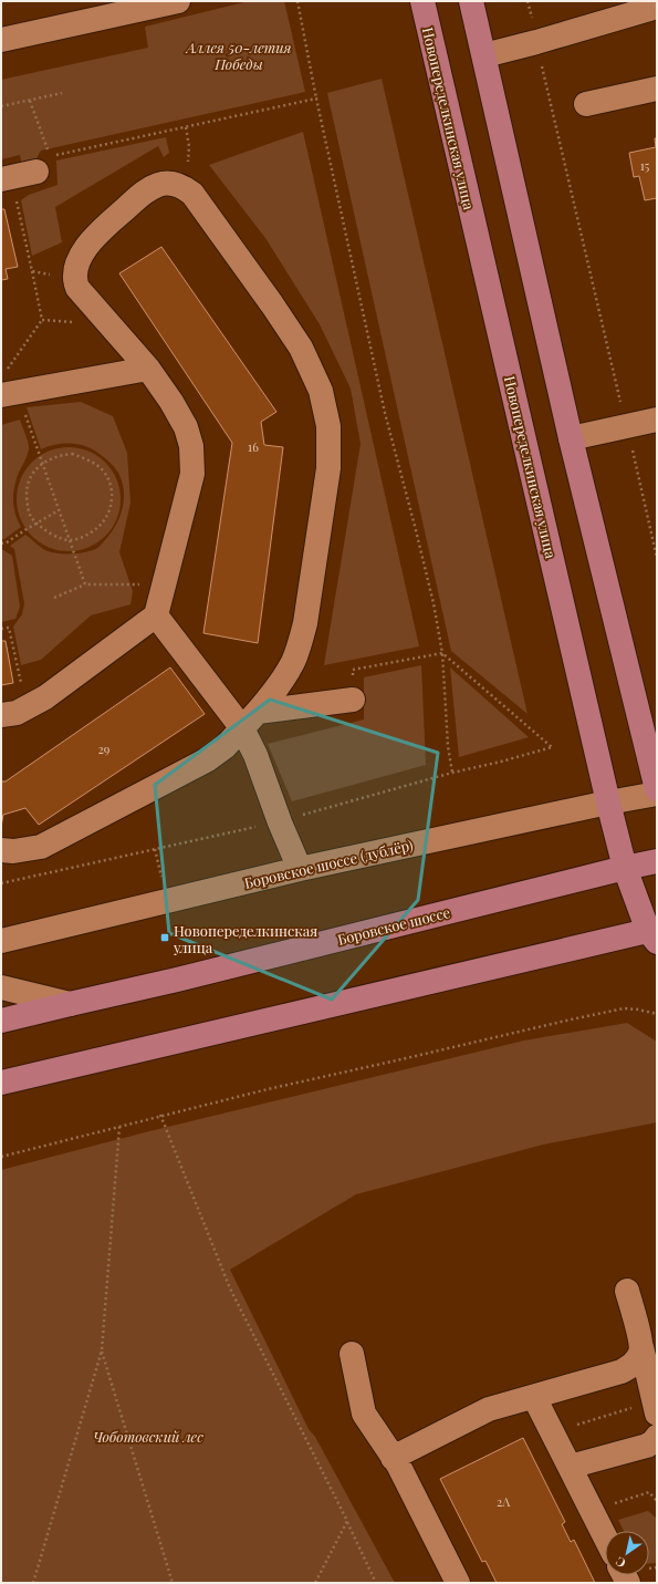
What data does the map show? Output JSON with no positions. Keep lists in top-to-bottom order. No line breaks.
{"streets":{"main road":["Новопеределкинская улица","Боровское шоссе"],"street":["Боровское шоссе (дублёр)"]},"crossings":[["Новопеределкинская улица","Боровское шоссе (дублёр)"],["Новопеределкинская улица","Боровское шоссе"]],"parks":["Аллея 50-летия Победы","Чоботовский лес"],"places":{"transit":["Новопеределкинская улица"]},"house_numbers":["15","16","29","2А"],"north":"bottom left"}
